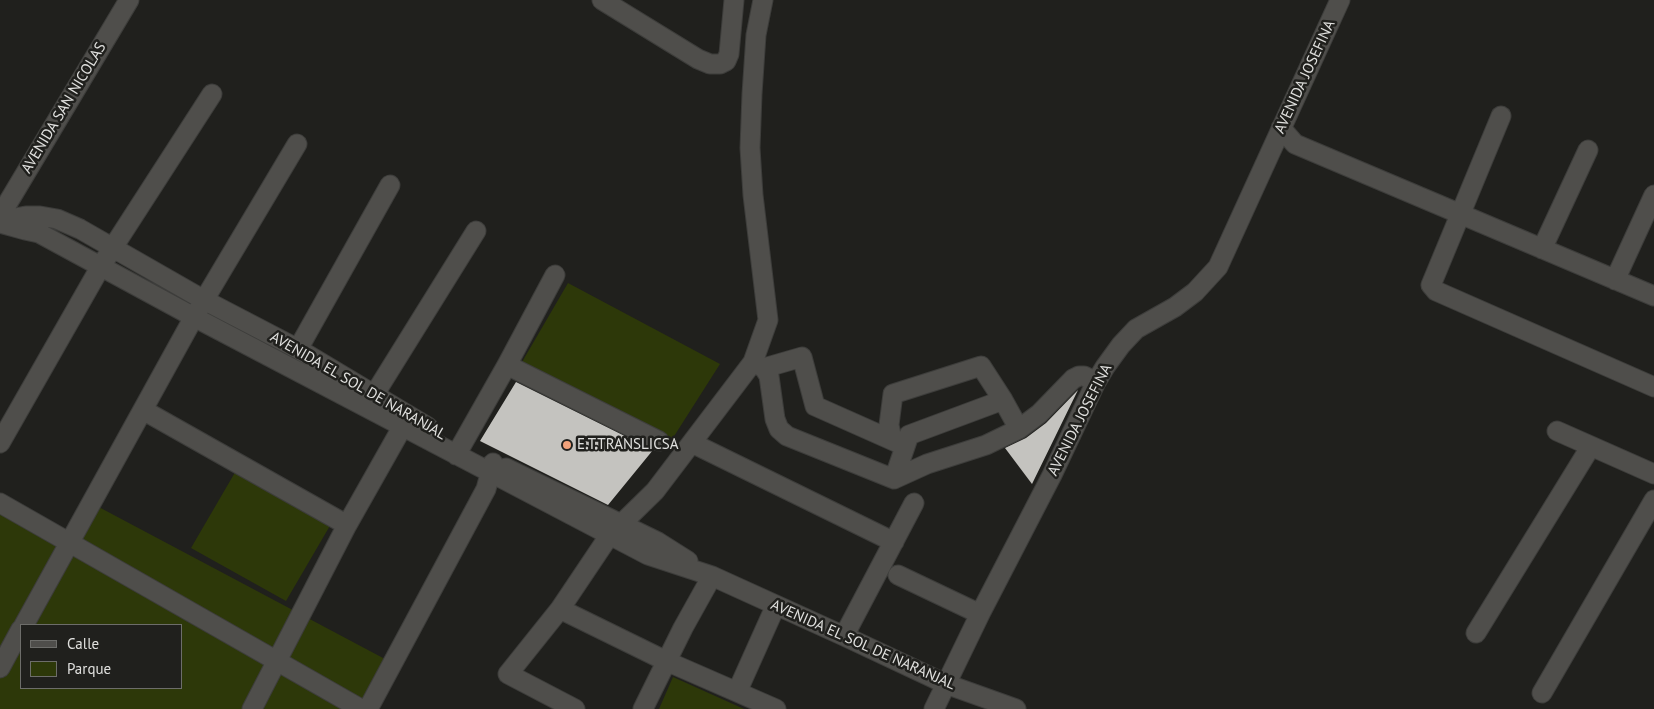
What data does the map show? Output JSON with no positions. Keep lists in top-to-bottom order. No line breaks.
{"streets":{"street":["AVENIDA JOSEFINA","AVENIDA SAN NICOLAS","AVENIDA EL SOL DE NARANJAL"]},"crossings":[["AVENIDA JOSEFINA","AVENIDA EL SOL DE NARANJAL"]],"places":["E.T.TRANSLICSA"],"legend":["Calle","Parque"]}
